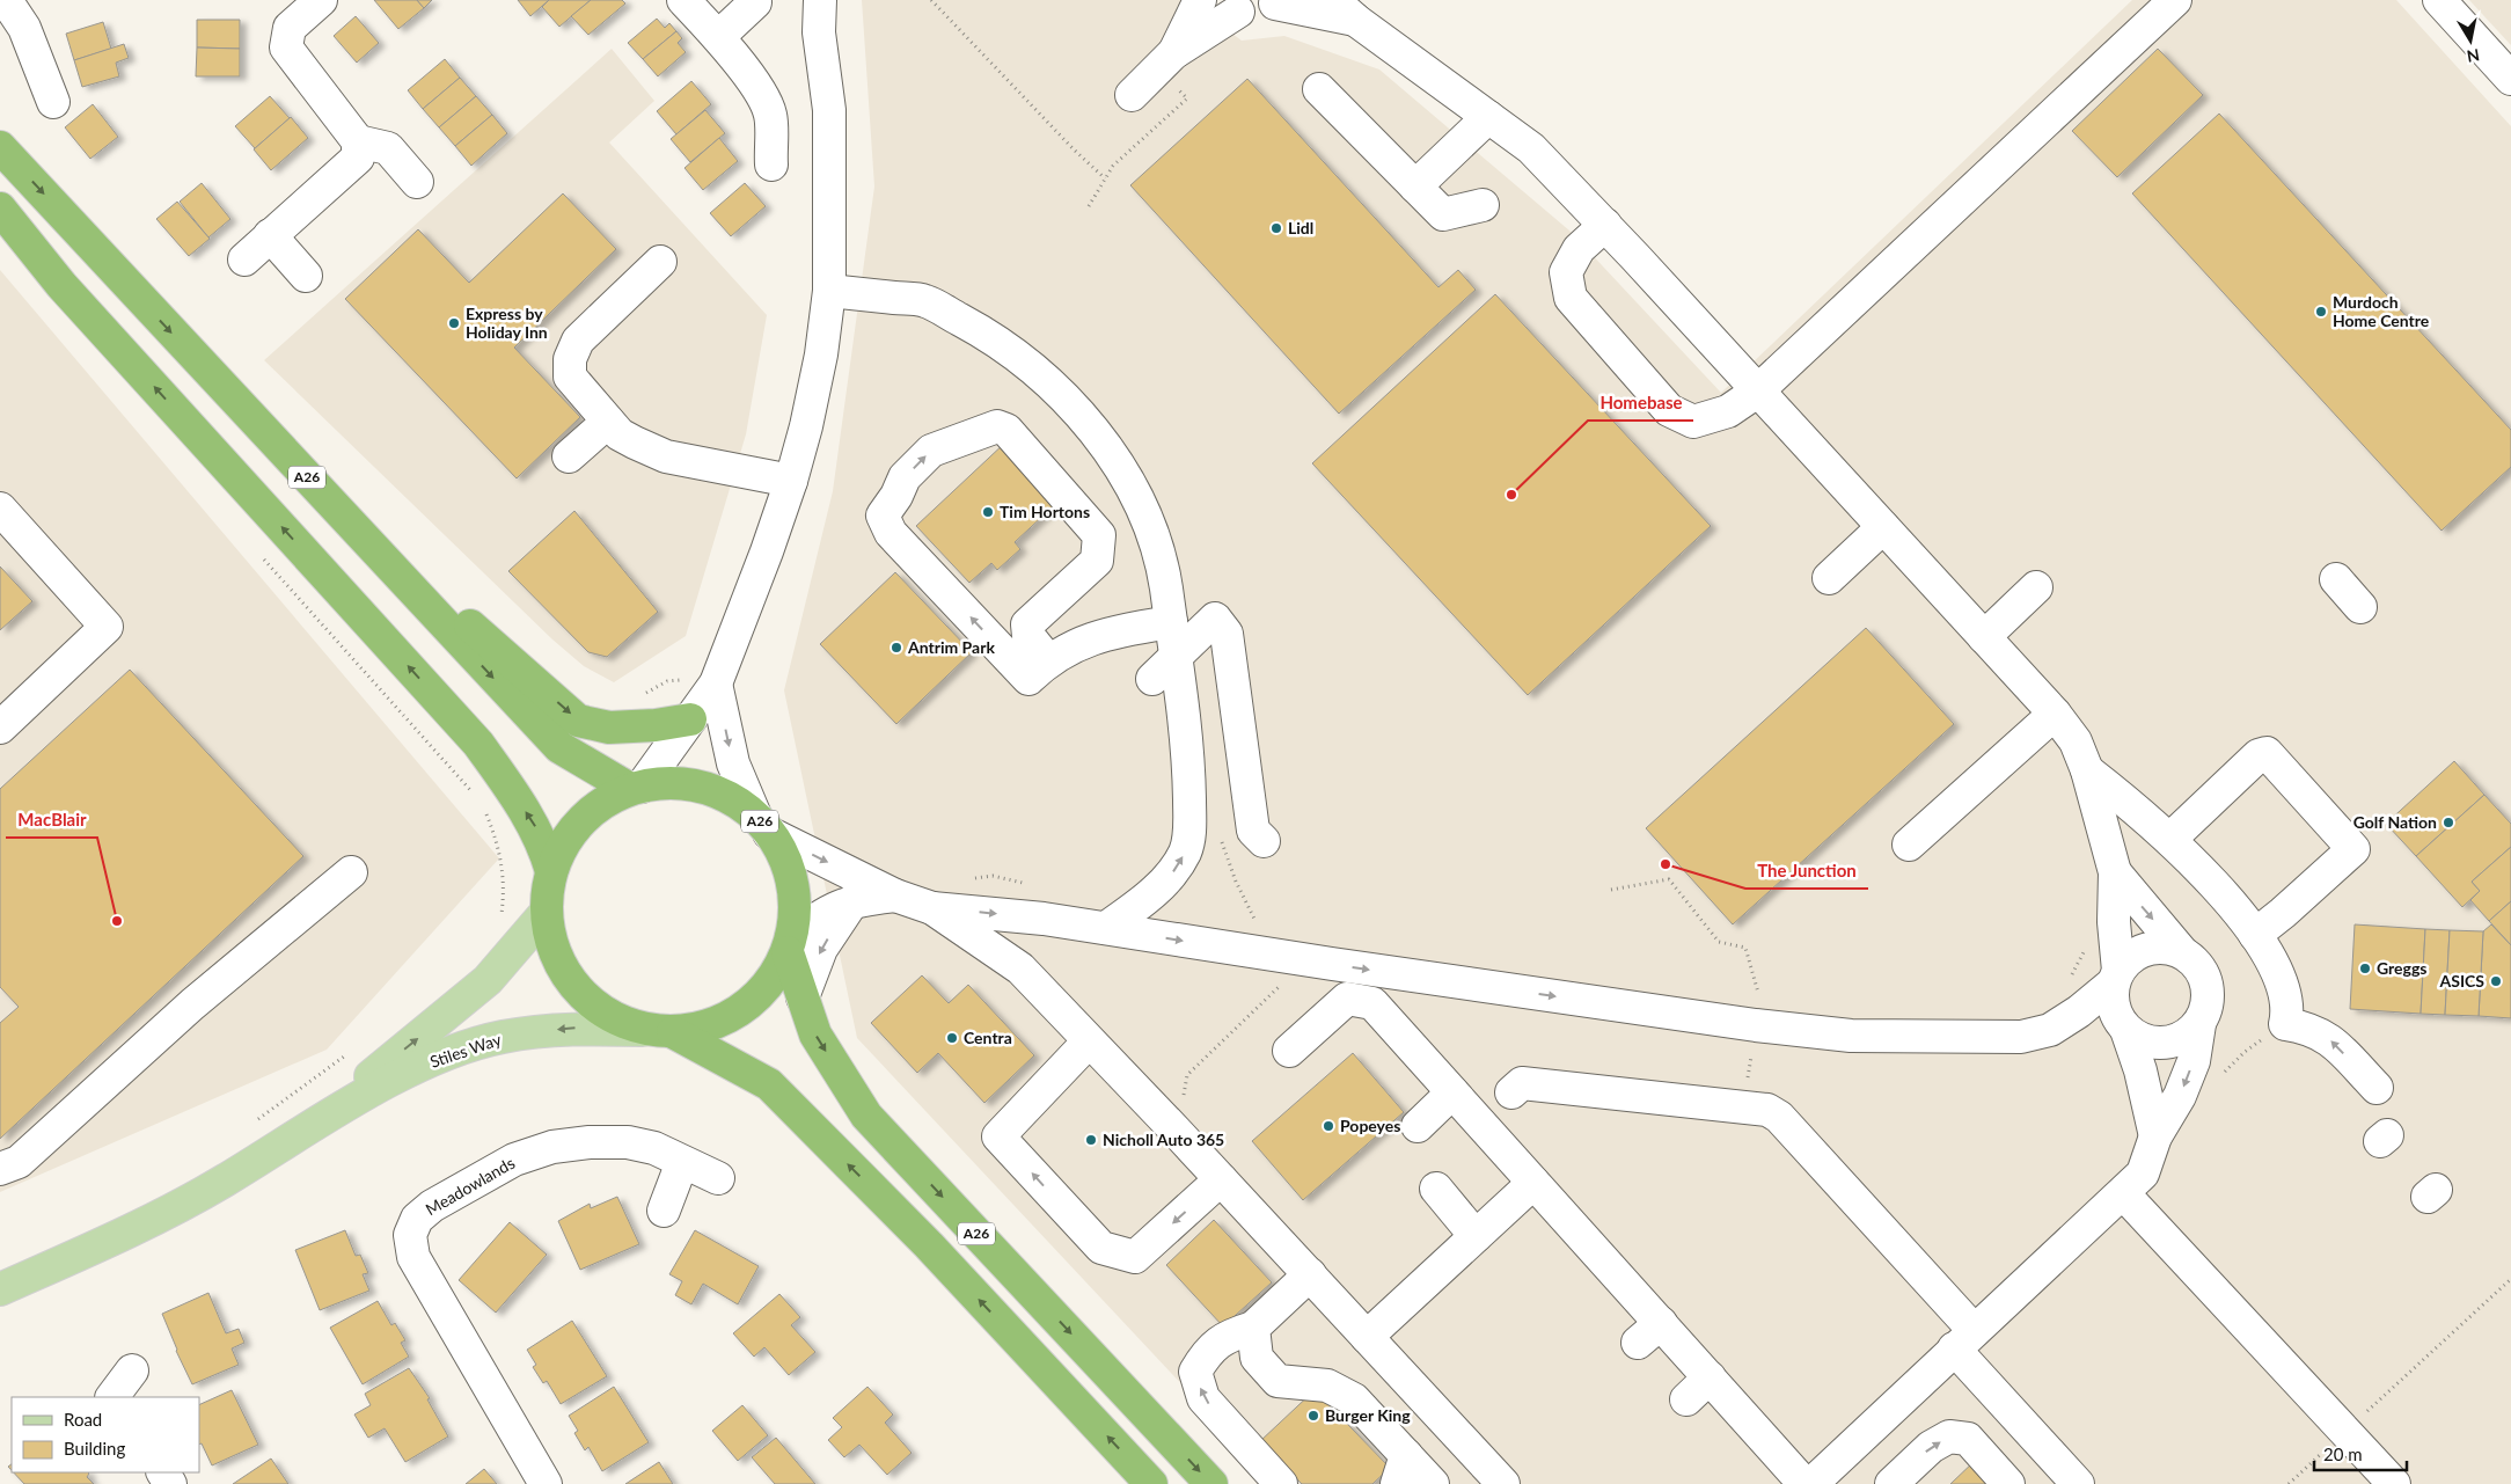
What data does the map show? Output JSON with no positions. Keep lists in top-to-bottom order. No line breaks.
{"streets":{"highway":["A26"],"main road":["Stiles Way"],"street":["Meadowlands"]},"crossings":[["A26","Stiles Way"]],"places":["Lidl","Murdoch Home Centre","Express by Holiday Inn","Homebase","Tim Hortons","Antrim Park","Golf Nation","The Junction","MacBlair","Greggs","ASICS","Centra","Popeyes","Nicholl Auto 365","Burger King"],"legend":["Road","Building"],"scale_bar":"20 m","north":"bottom"}
